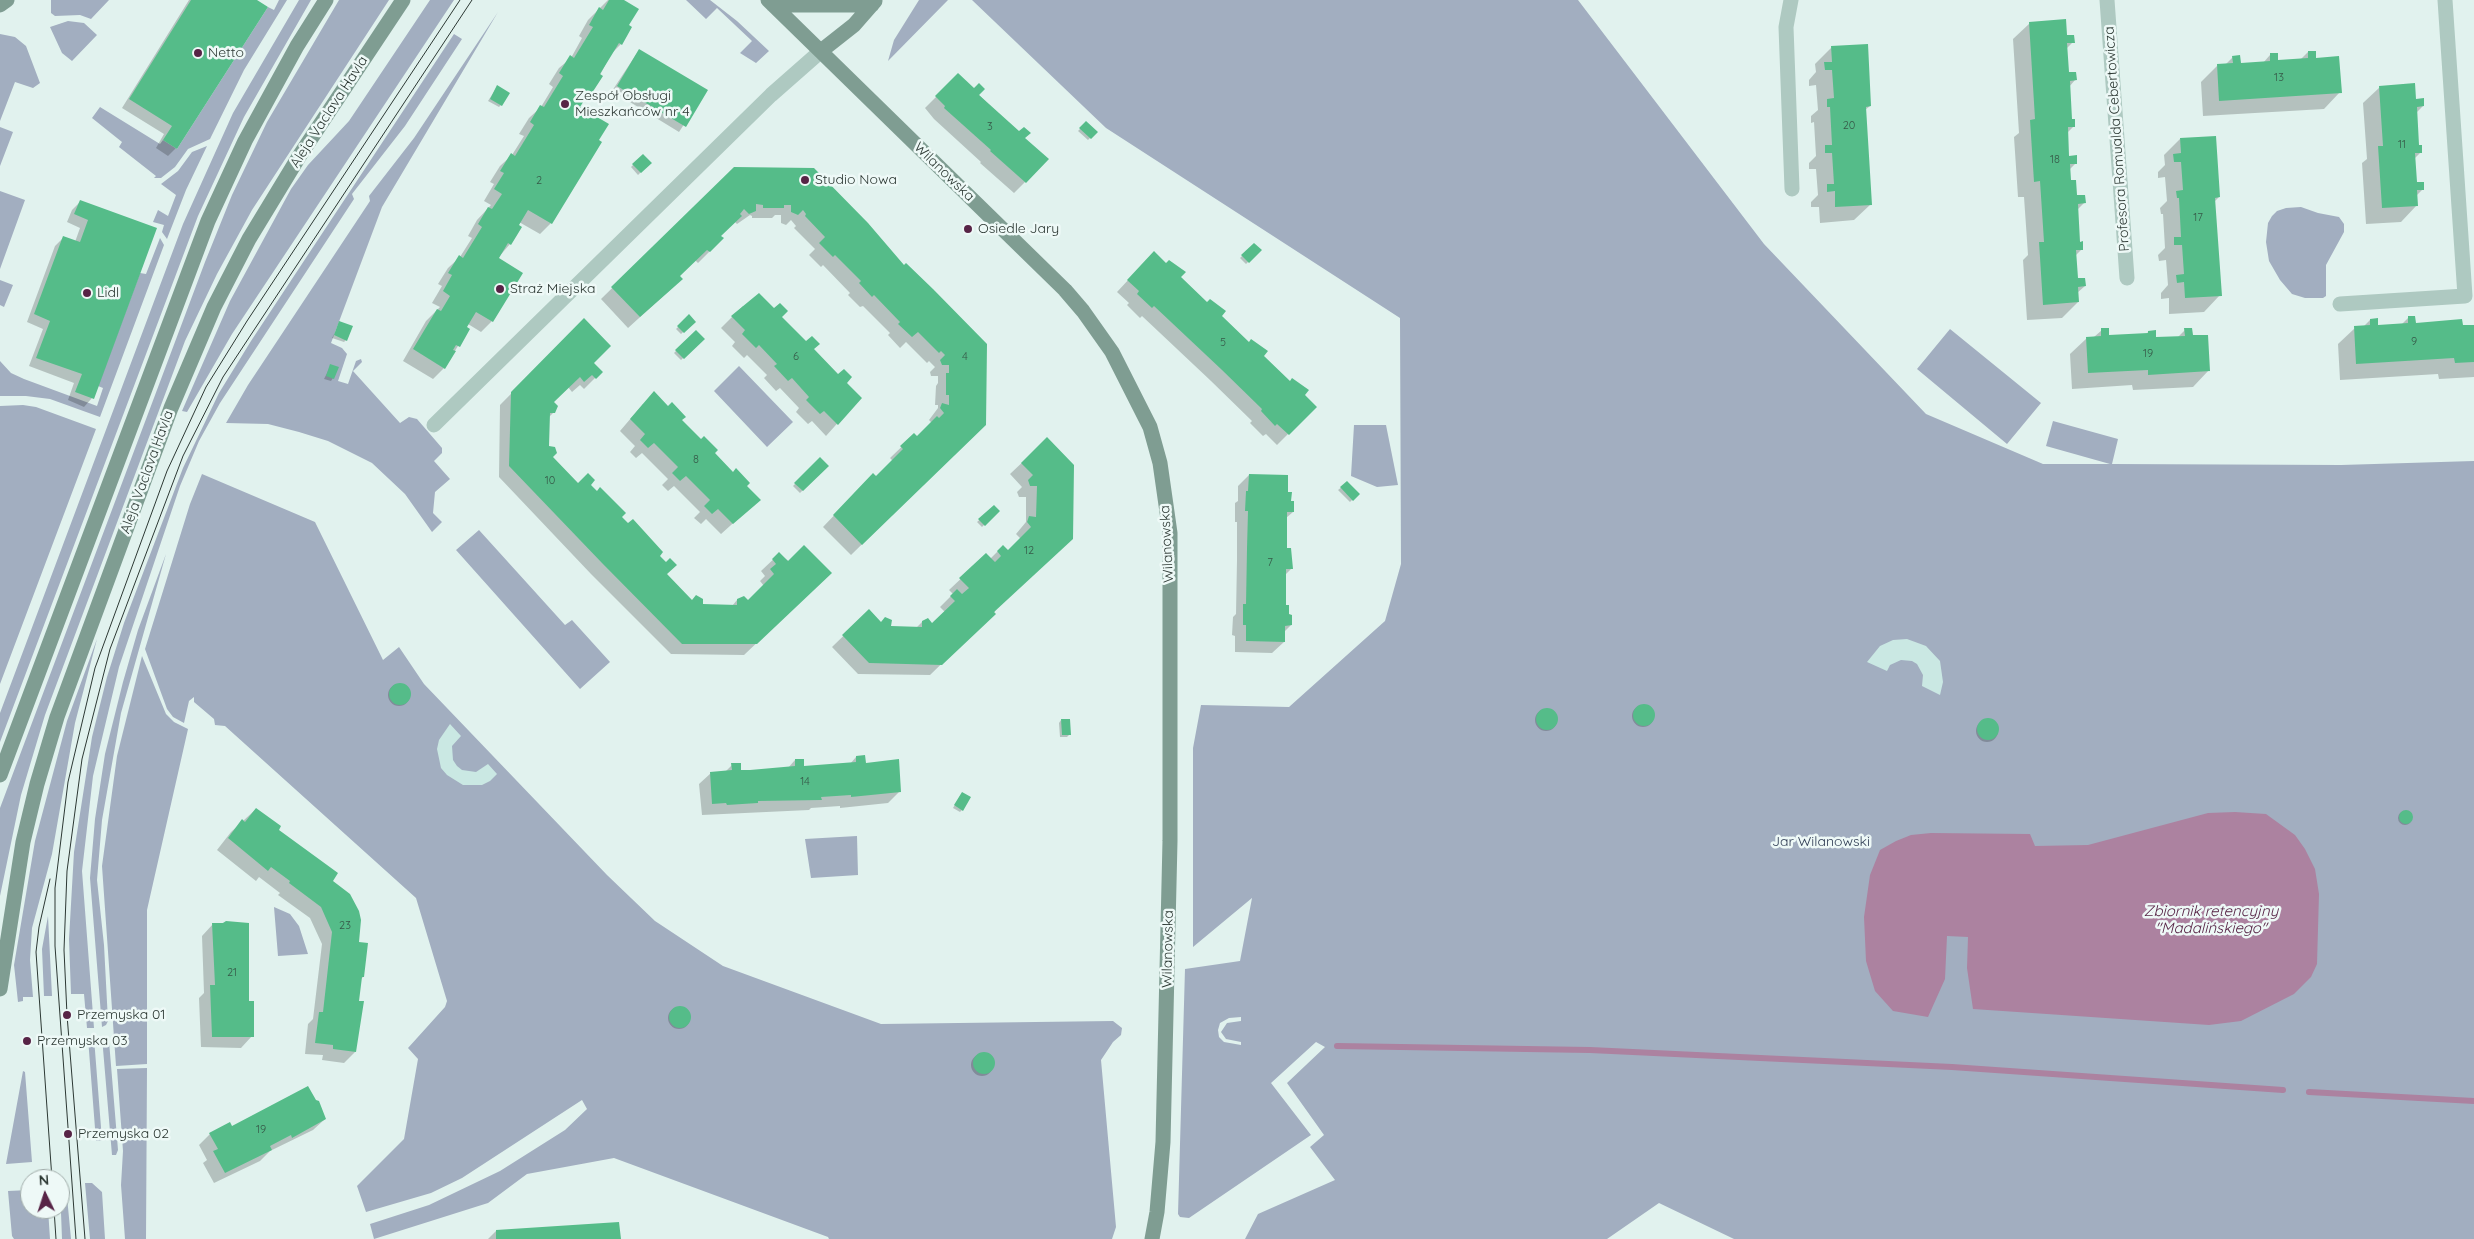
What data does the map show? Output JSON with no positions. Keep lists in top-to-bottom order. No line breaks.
{"streets":{"main road":["Aleja Vaclava Havla","Wilanowska"],"street":["Profesora Romualda Cebertowicza"]},"water":["Zbiornik retencyjny \"Madalińskiego\""],"parks":["Jar Wilanowski"],"places":["Netto","Zespół Obsługi Mieszkańców nr 4","Studio Nowa","Osiedle Jary","Straż Miejska","Lidl","Przemyska 01","Przemyska 03","Przemyska 02"],"house_numbers":["13","20","3","11","18","2","17","9","5","19","6","4","8","10","12","7","14","23","21","19"],"north":"top"}
